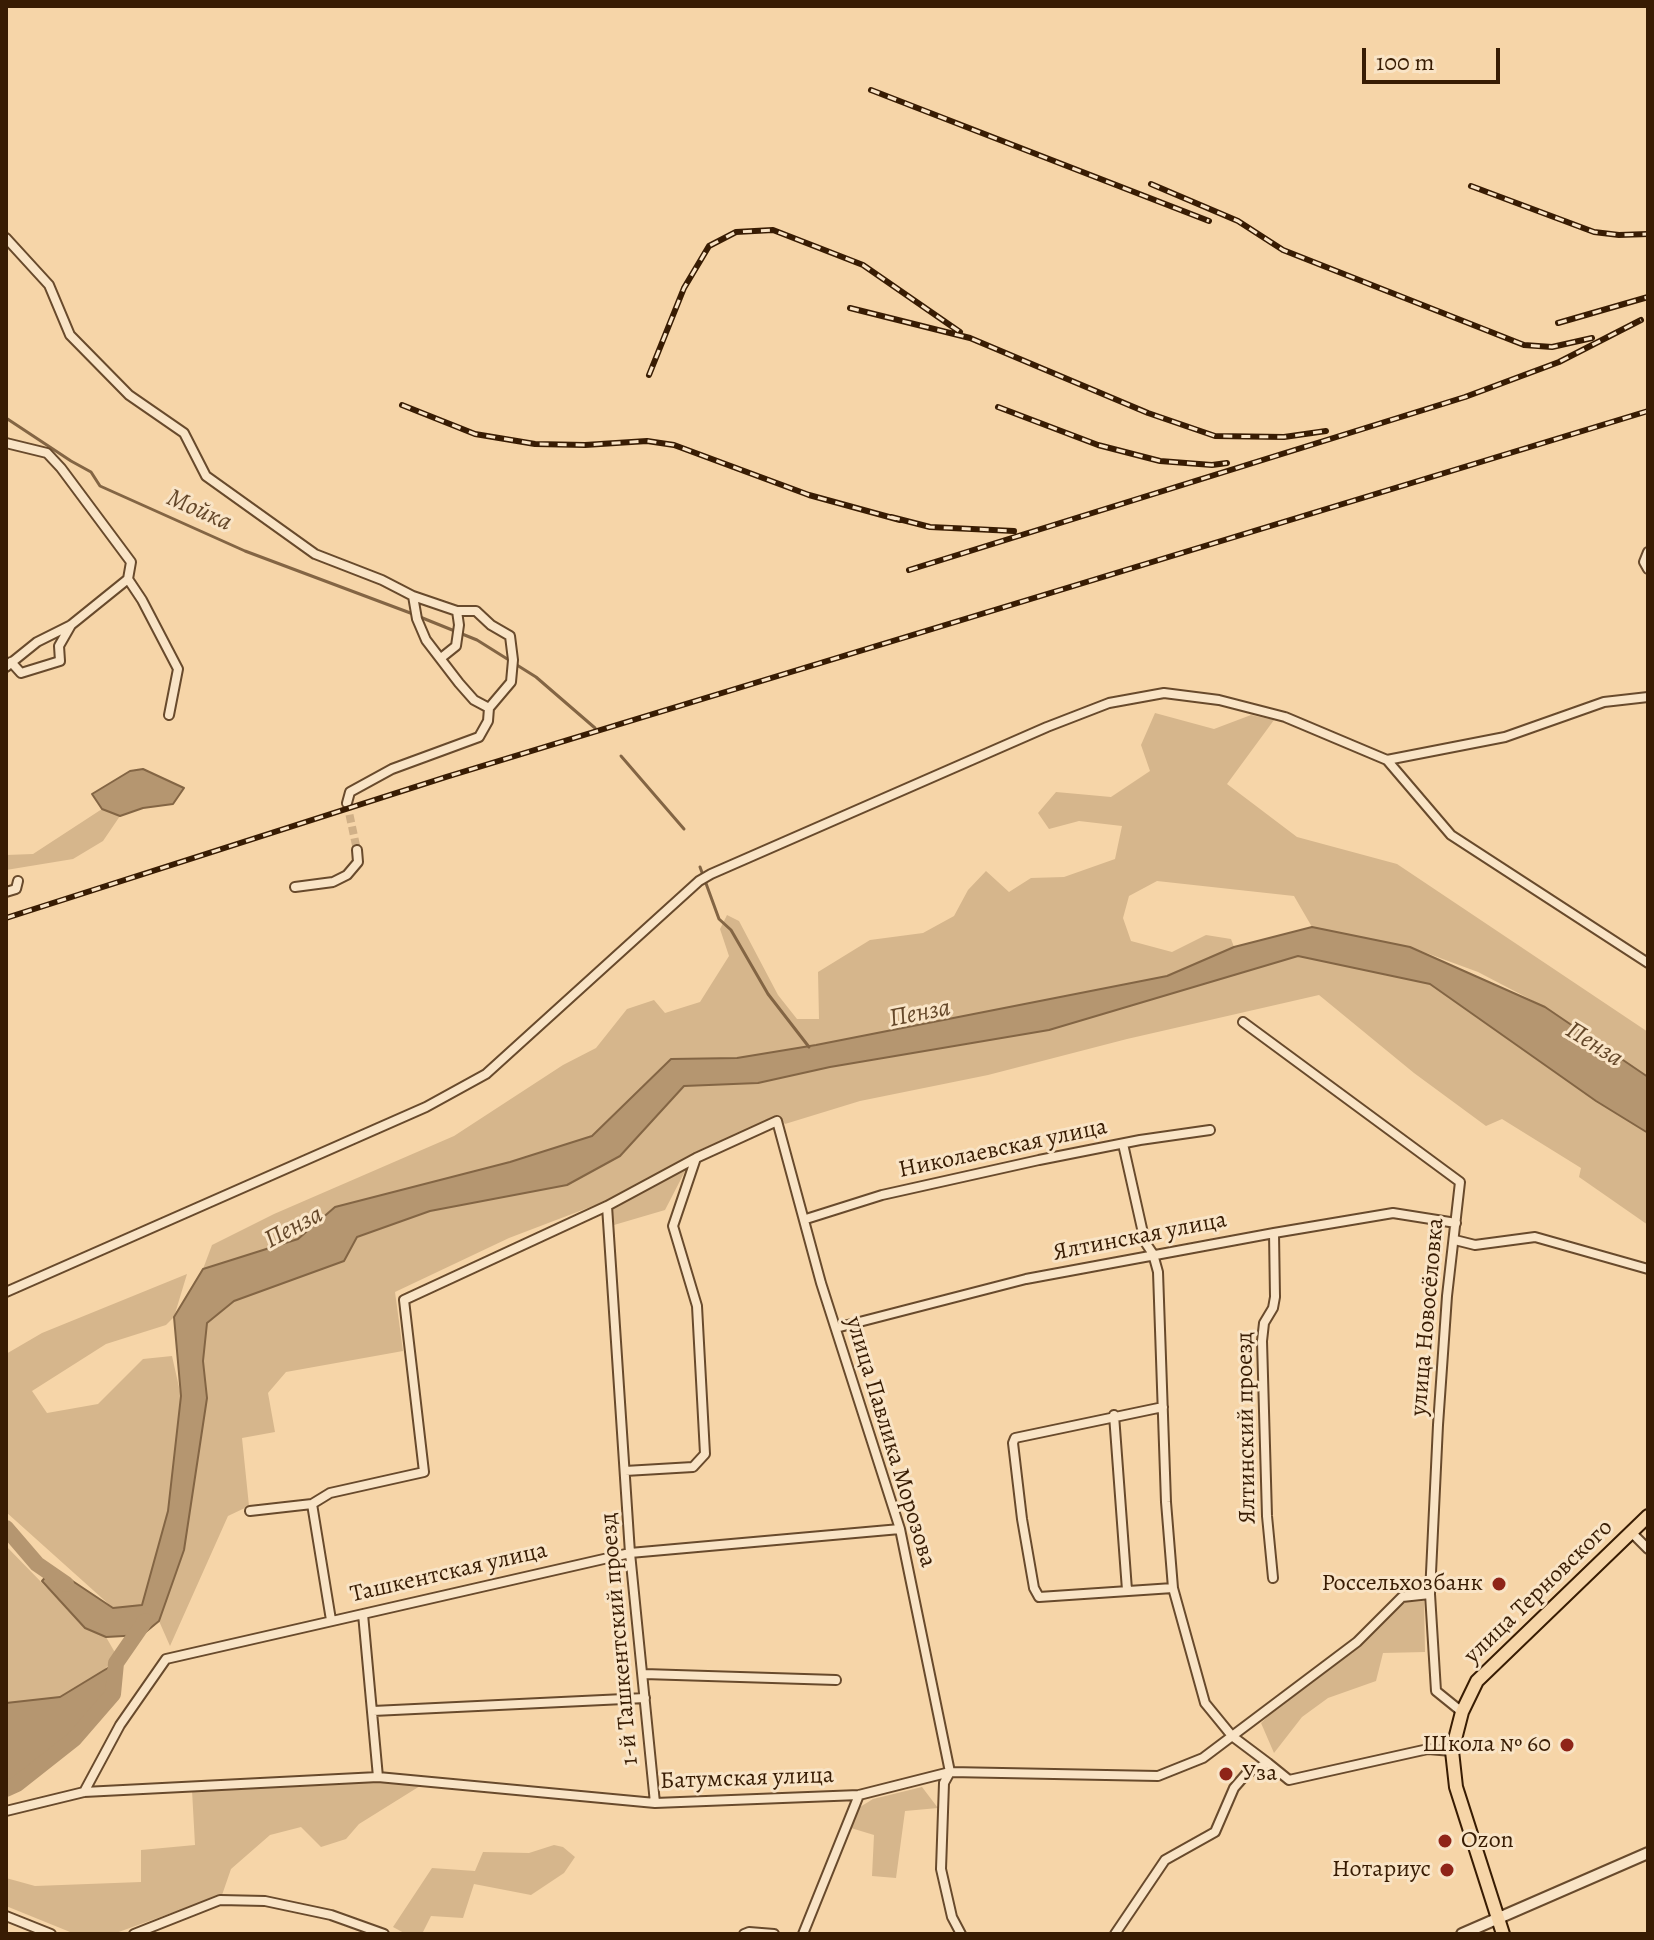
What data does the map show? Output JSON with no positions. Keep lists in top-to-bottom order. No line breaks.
{"streets":{"main road":["улица Терновского"],"street":["Николаевская улица","Ялтинская улица","улица Новосёловка","Ялтинский проезд","улица Павлика Морозова","Ташкентская улица","1-й Ташкентский проезд","Батумская улица"]},"crossings":[["Николаевская улица","улица Павлика Морозова"],["Ялтинская улица","улица Новосёловка"],["Ялтинская улица","Ялтинский проезд"],["Ялтинская улица","улица Павлика Морозова"],["улица Новосёловка","улица Терновского"],["улица Новосёловка","Батумская улица"],["улица Павлика Морозова","Ташкентская улица"],["улица Павлика Морозова","Батумская улица"],["Ташкентская улица","1-й Ташкентский проезд"],["Ташкентская улица","Батумская улица"],["1-й Ташкентский проезд","Батумская улица"]],"water":["Мойка","Пенза"],"places":["Россельхозбанк","Школа № 60","Уза","Ozon","Нотариус"],"scale_bar":"100 m"}
